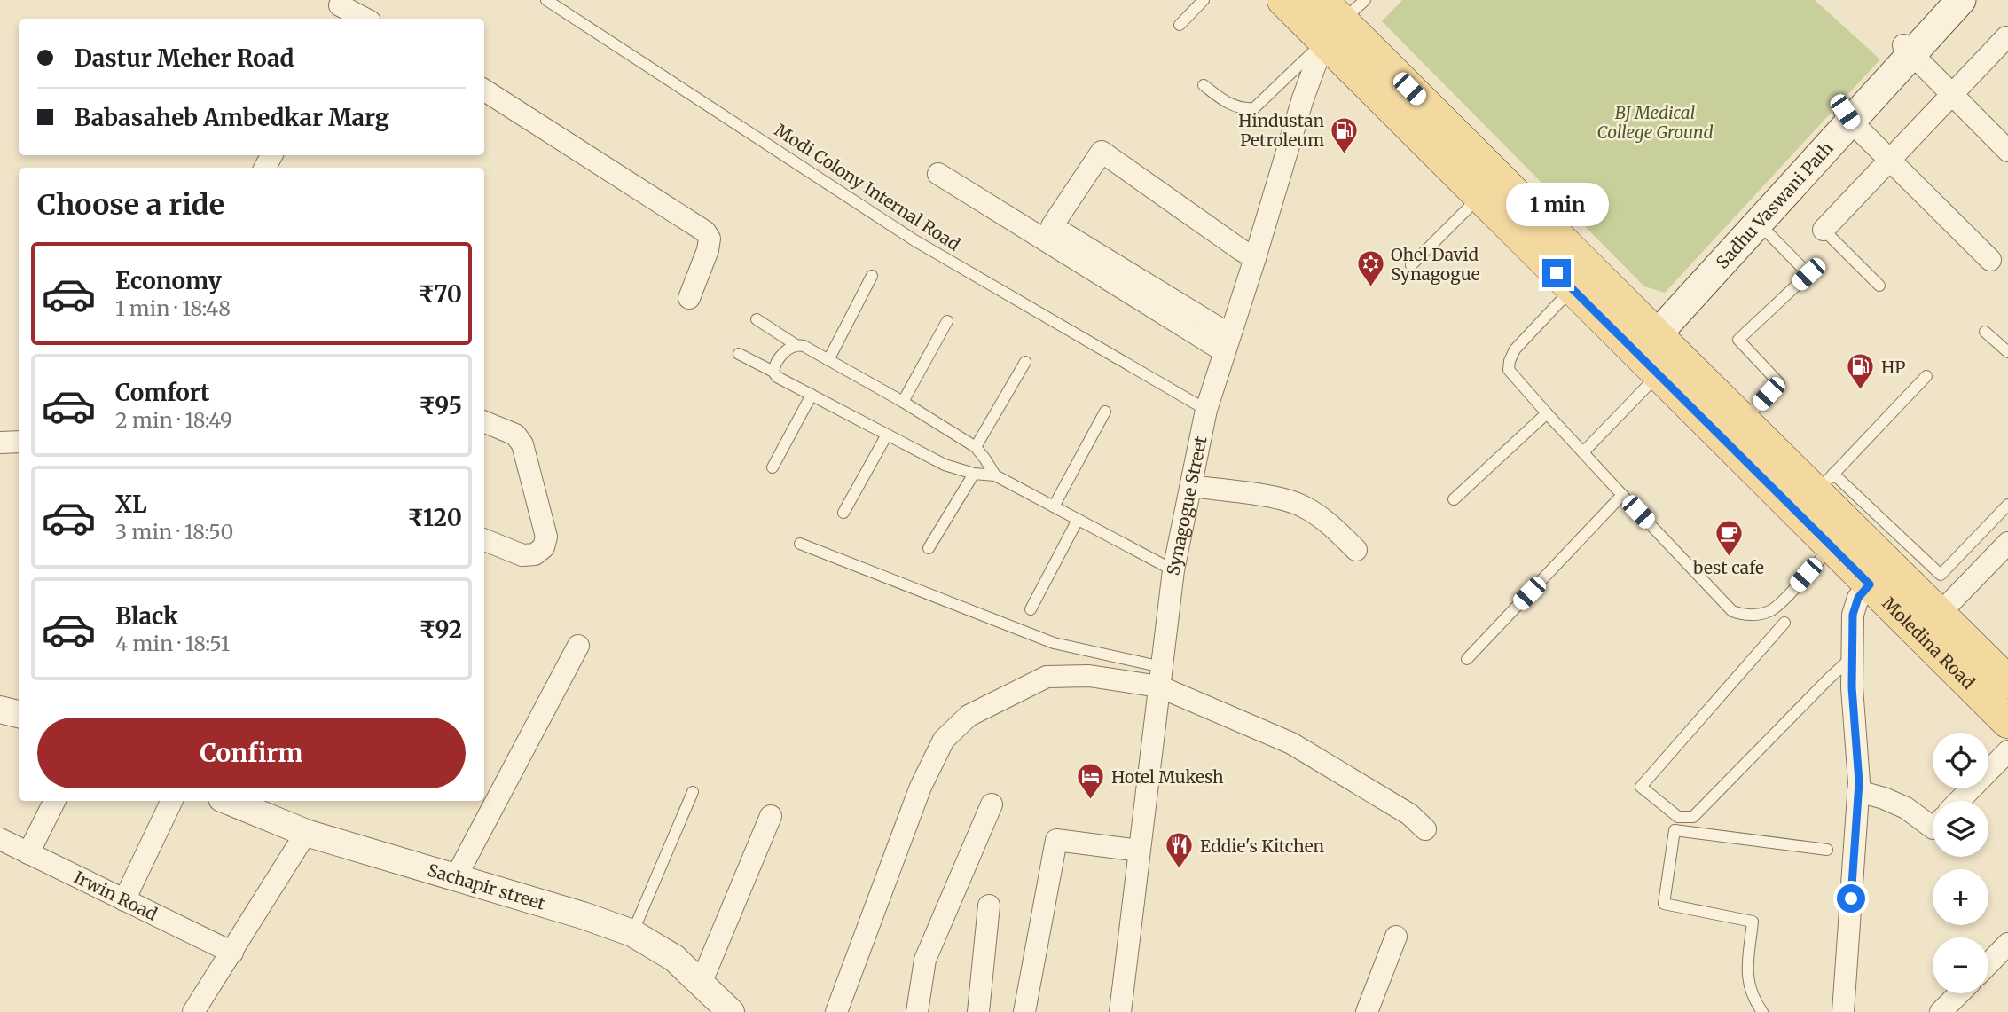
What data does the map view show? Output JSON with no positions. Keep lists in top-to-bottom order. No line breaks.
{"streets":{"main road":["Sadhu Vaswani Path","Moledina Road"],"street":["Synagogue Street","Sachapir street","Irwin Road"],"lane":["Modi Colony Internal Road"]},"crossings":[["Modi Colony Internal Road","Synagogue Street"],["Sadhu Vaswani Path","Moledina Road"]],"parks":["BJ Medical College Ground"],"places":{"fuel station":["Hindustan Petroleum","HP"],"synagogue":["Ohel David Synagogue"],"cafe":["best cafe"],"hotel":["Hotel Mukesh"],"restaurant":["Eddie's Kitchen"]},"page":{"banner":["Dastur Meher Road","Babasaheb Ambedkar Marg"],"heading":"Choose a ride","bubble":"1 min","list":[{"name":"Economy","note":"1 min · 18:48","value":"₹70"},{"name":"Comfort","note":"2 min · 18:49","value":"₹95"},{"name":"XL","note":"3 min · 18:50","value":"₹120"},{"name":"Black","note":"4 min · 18:51","value":"₹92"}],"buttons":"Confirm","map_buttons":["+","−"]}}
